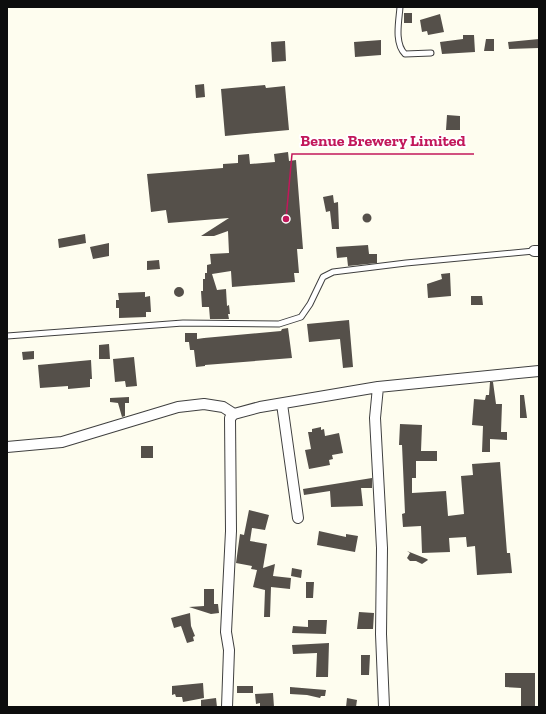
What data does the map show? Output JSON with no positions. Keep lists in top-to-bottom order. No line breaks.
{"places":["Benue Brewery Limited"]}
